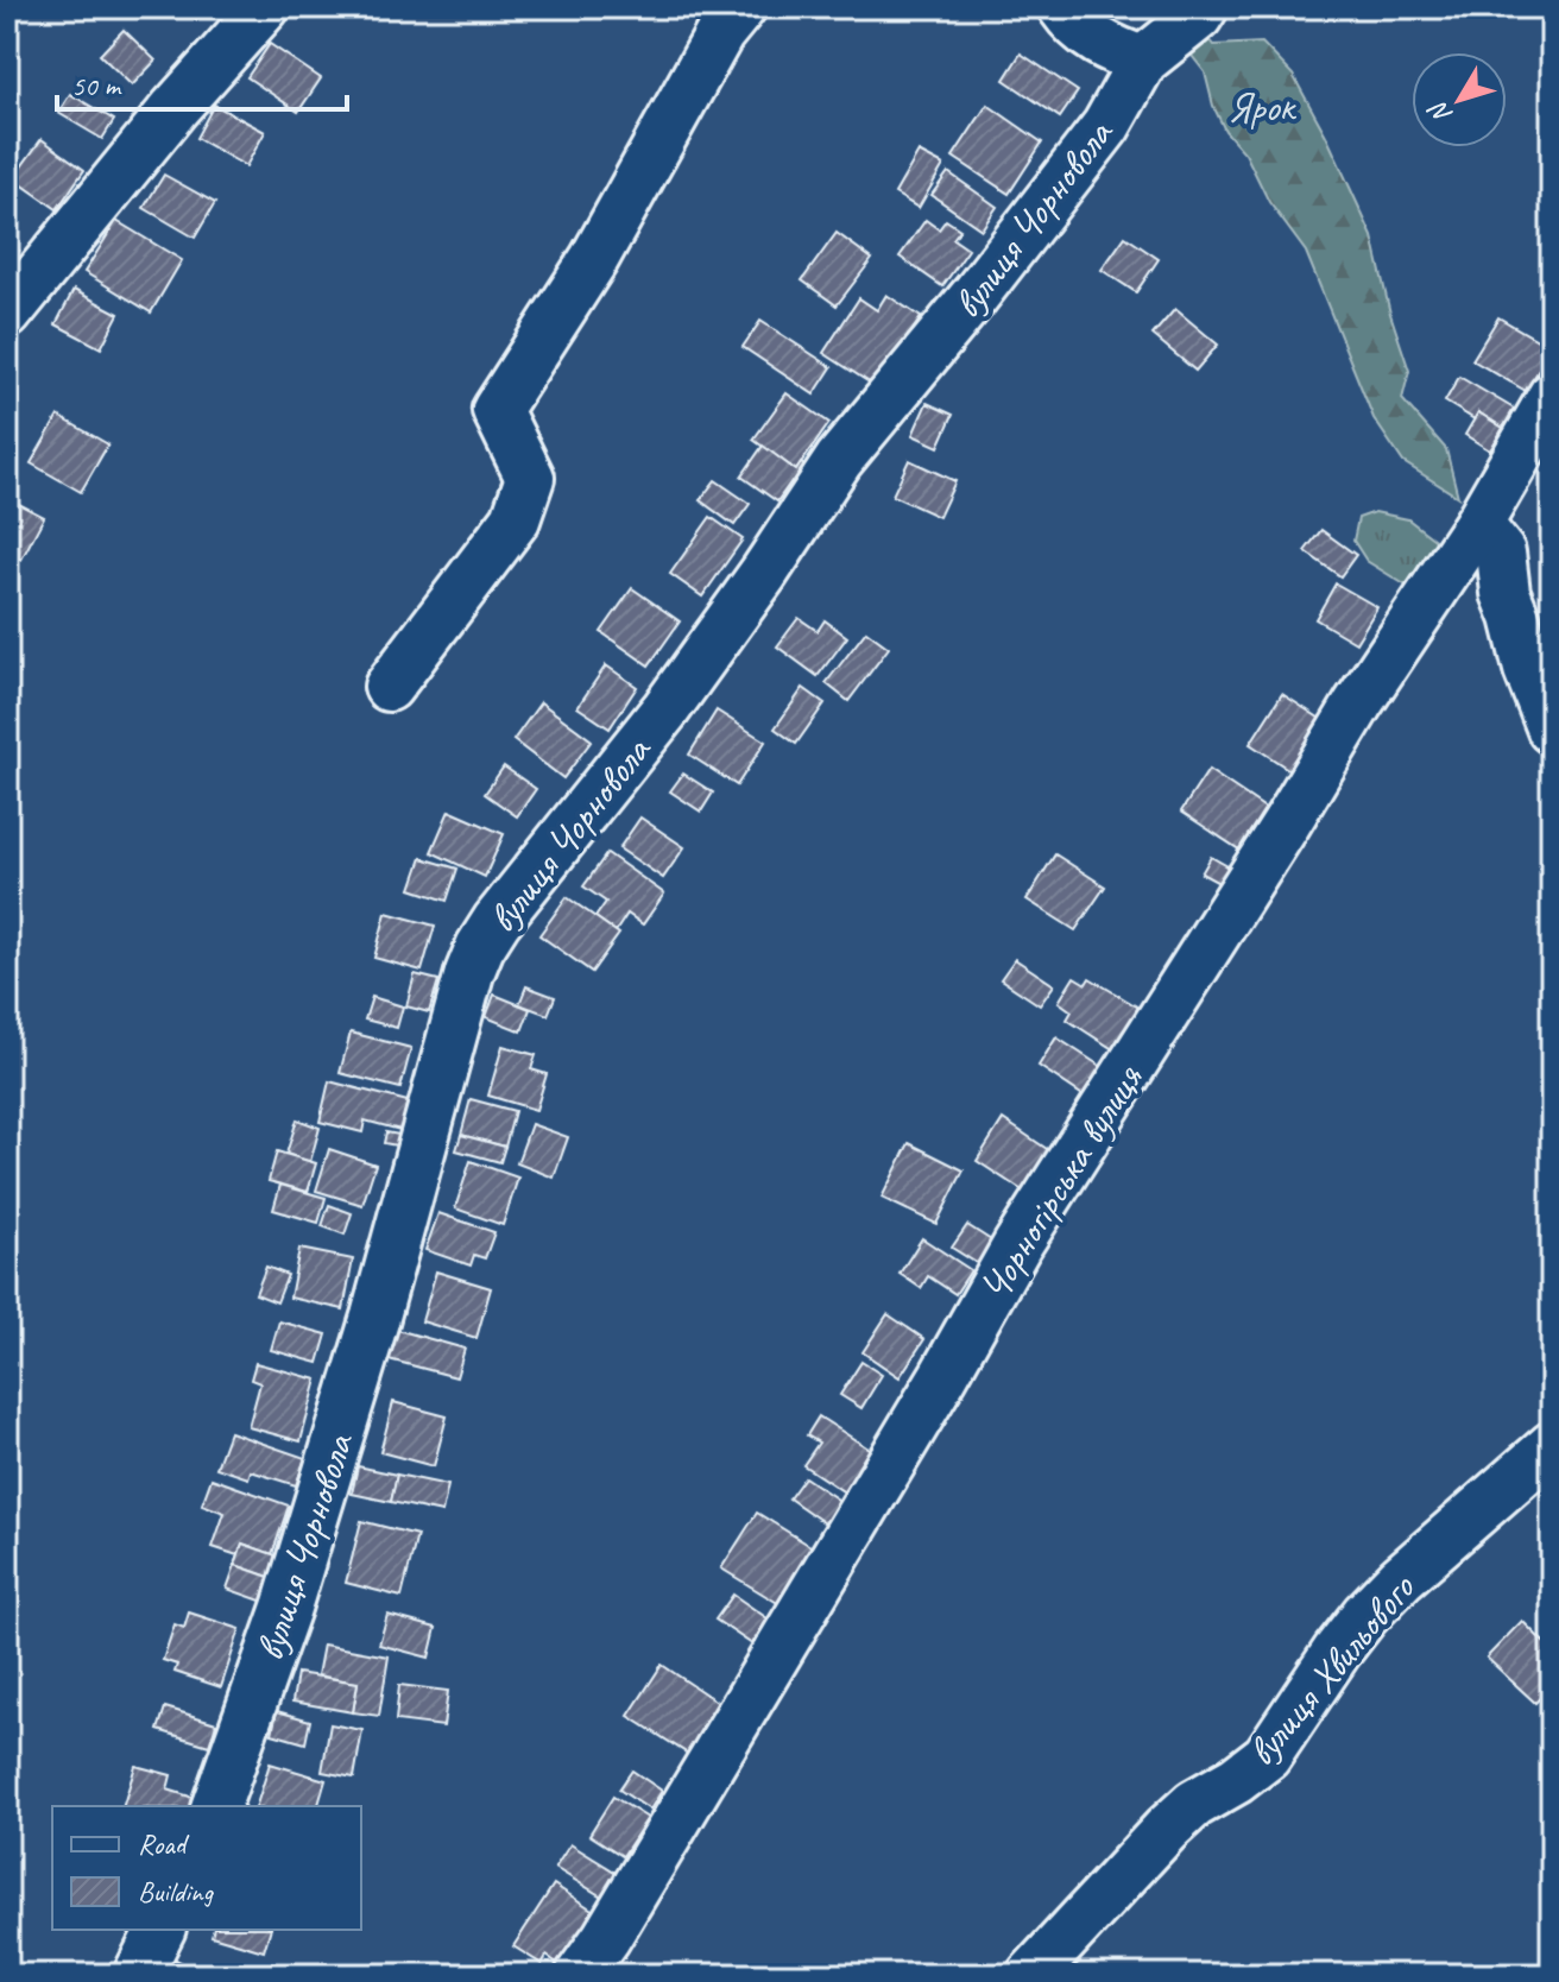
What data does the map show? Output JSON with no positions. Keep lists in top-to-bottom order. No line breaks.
{"streets":{"street":["вулиця Чорновола","Чорногірська вулиця","вулиця Хвильового"]},"parks":["Ярок"],"legend":["Road","Building"],"scale_bar":"50 m","north":"bottom left"}
